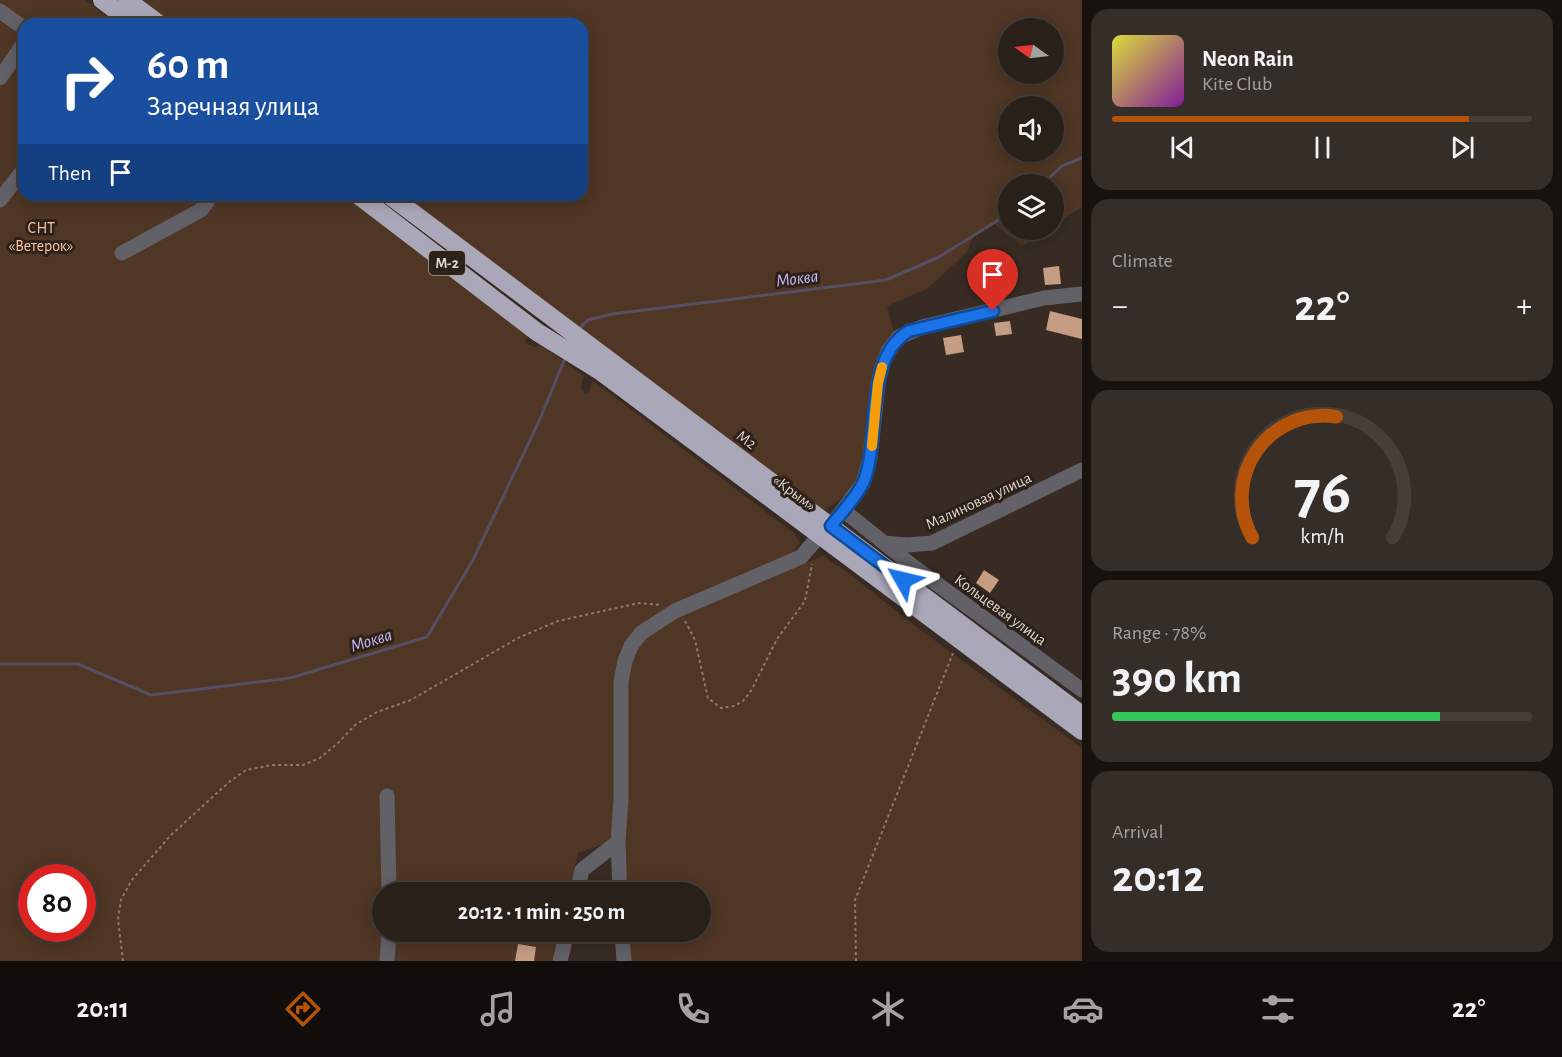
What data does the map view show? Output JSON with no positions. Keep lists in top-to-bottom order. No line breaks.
{"streets":{"highway":["М-2","М2","«Крым»"],"street":["Малиновая улица","Кольцевая улица"]},"crossings":[["Малиновая улица","Кольцевая улица"]],"water":["Моква"],"parks":["СНТ «Ветерок»"],"north":"left","page":{"turn":["60 m","Заречная улица"],"song":["Neon Rain","Kite Club"],"then":"Then","tile":["Climate",["Range · 78%","390 km"],["Arrival","20:12"]],"heat":["−","22°","+"],"limit":"80","trip":"20:12 · 1 min · 250 m","tabs":["20:11","22°"],"gauge":["76","km/h"]}}
